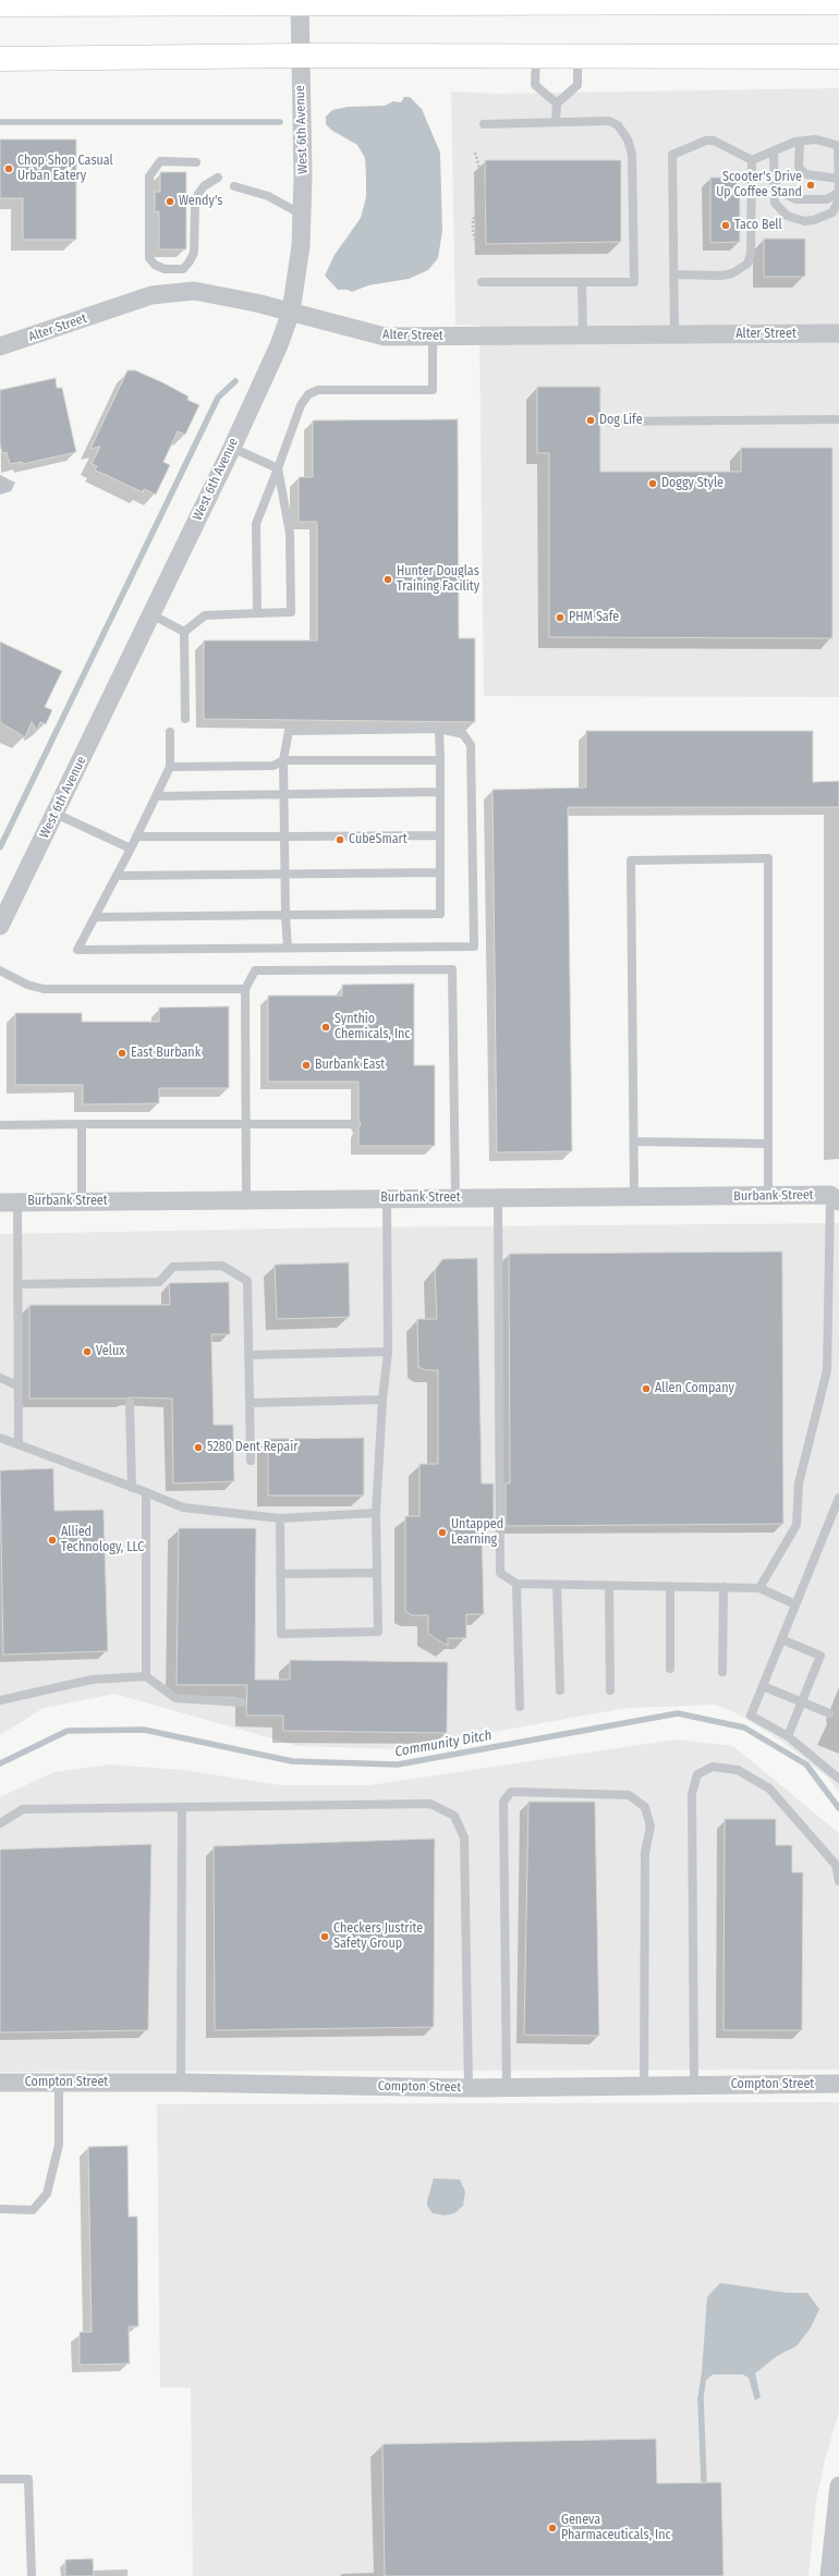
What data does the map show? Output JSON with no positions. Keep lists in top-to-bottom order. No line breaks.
{"streets":{"street":["West 6th Avenue","Alter Street","Burbank Street","Compton Street"]},"crossings":[["West 6th Avenue","Alter Street"]],"water":["Community Ditch"],"places":["Chop Shop Casual Urban Eatery","Scooter's Drive Up Coffee Stand","Wendy's","Taco Bell","Dog Life","Doggy Style","Hunter Douglas Training Facility","PHM Safe","CubeSmart","Synthio Chemicals, Inc","East Burbank","Burbank East","Velux","Allen Company","5280 Dent Repair","Untapped Learning","Allied Technology, LLC","Checkers Justrite Safety Group","Geneva Pharmaceuticals, Inc"]}
